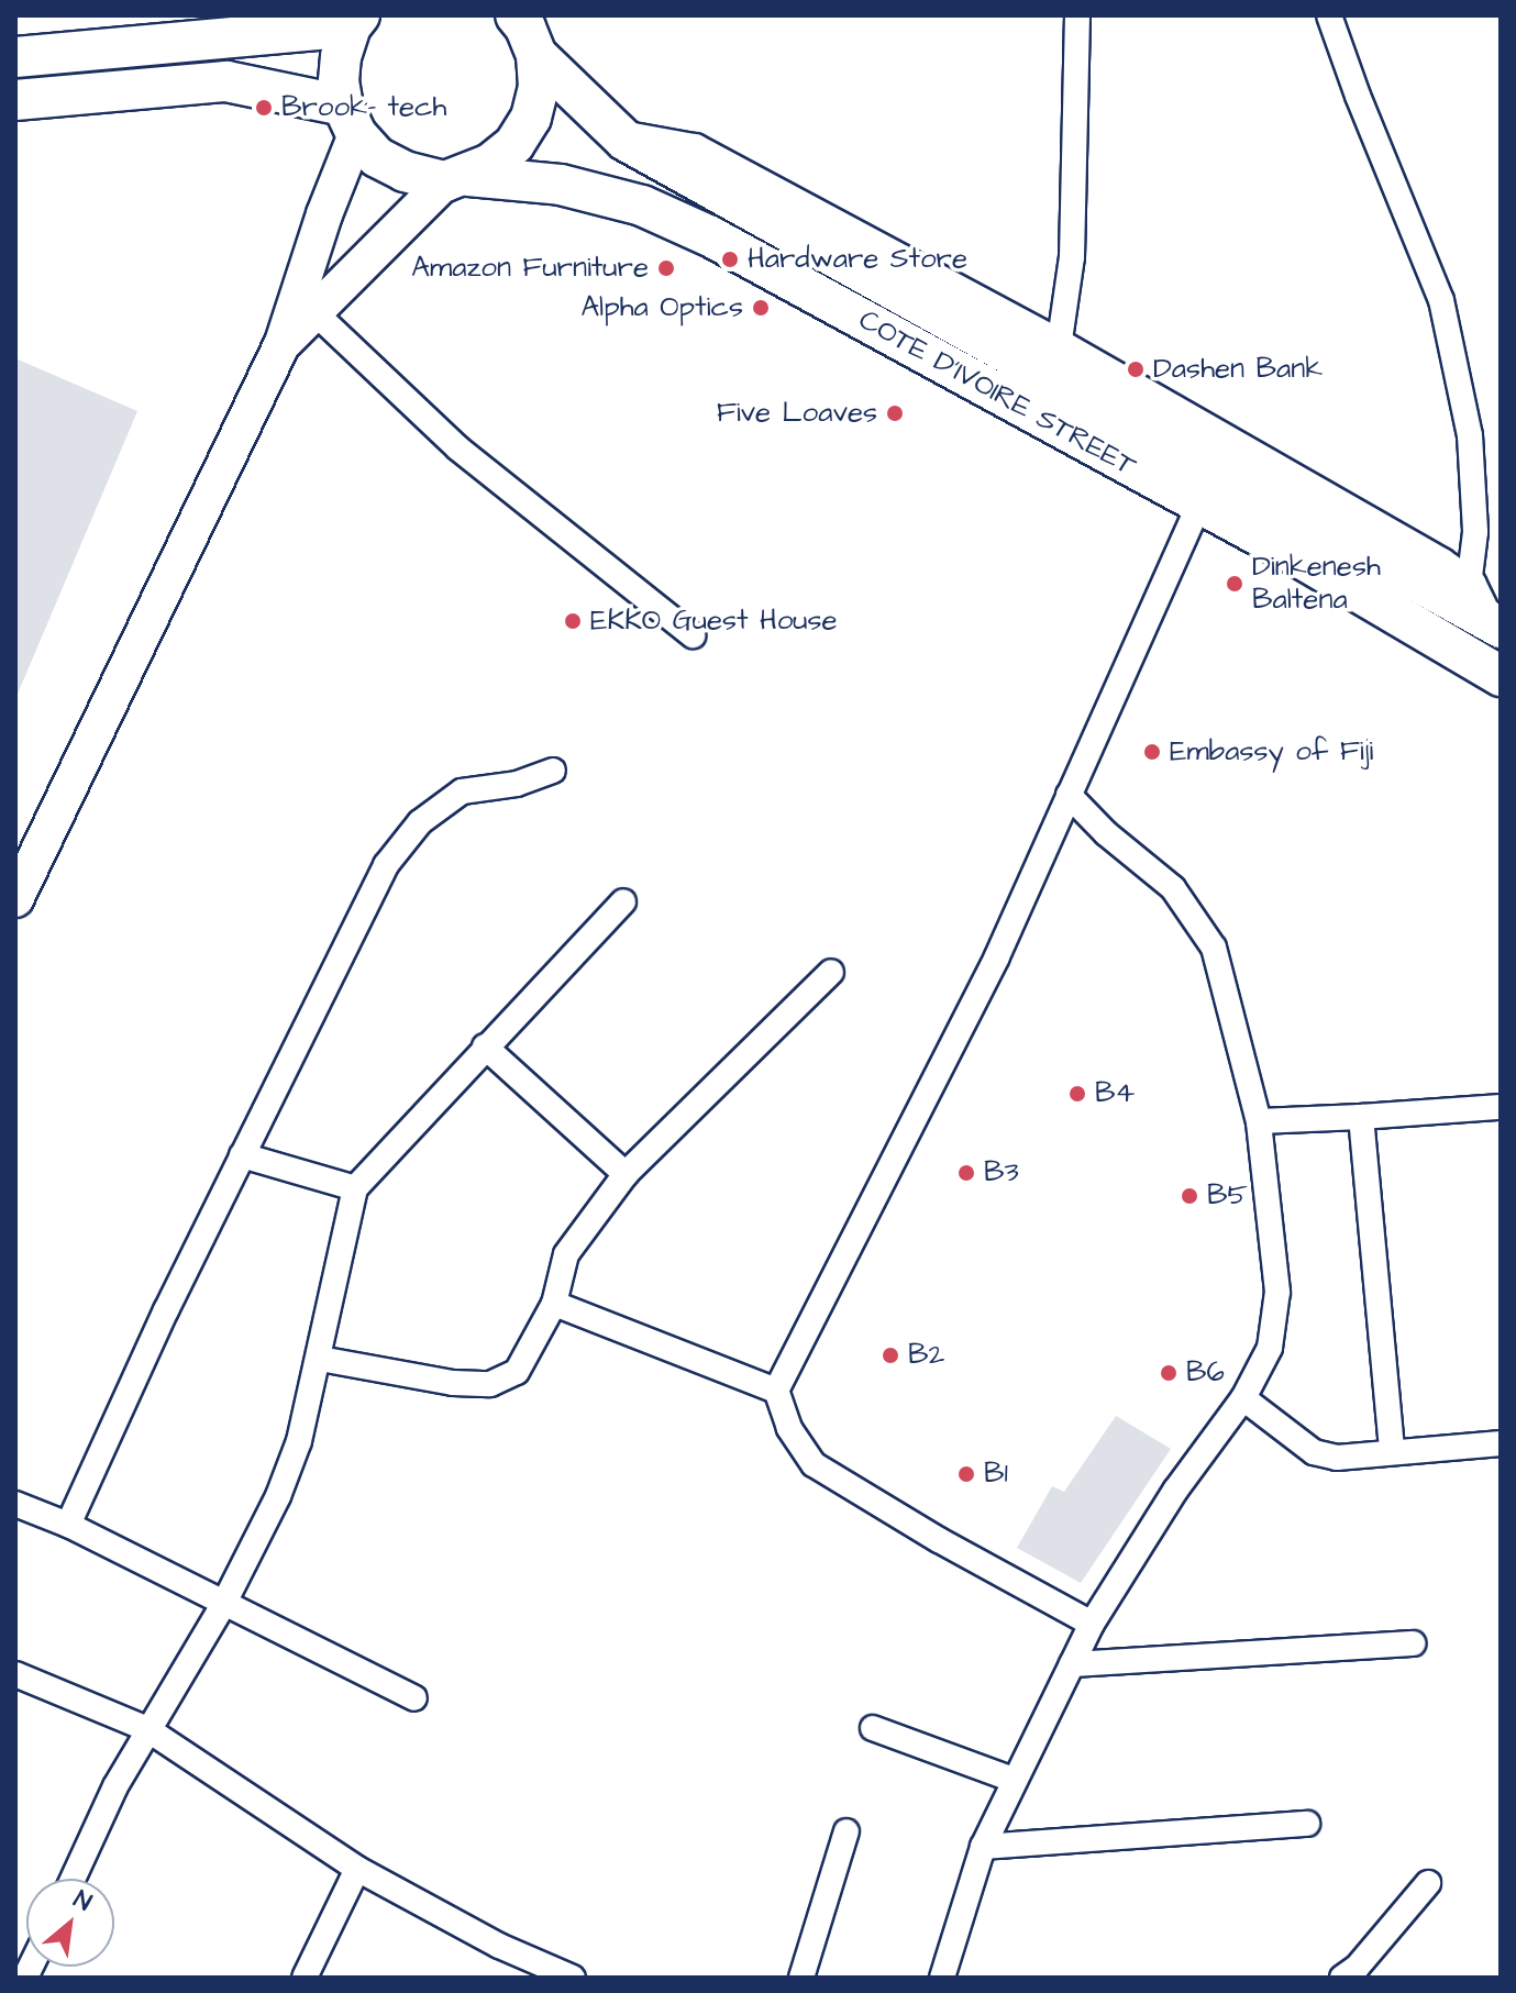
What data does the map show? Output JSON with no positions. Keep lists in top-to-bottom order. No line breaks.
{"streets":{"main road":["COTE D'IVOIRE STREET"]},"places":["Brook- tech","Hardware Store","Amazon Furniture","Alpha Optics","Dashen Bank","Five Loaves","Dinkenesh Baltena","EKKO Guest House","Embassy of Fiji","B4","B3","B5","B2","B6","B1"],"north":"top right"}
